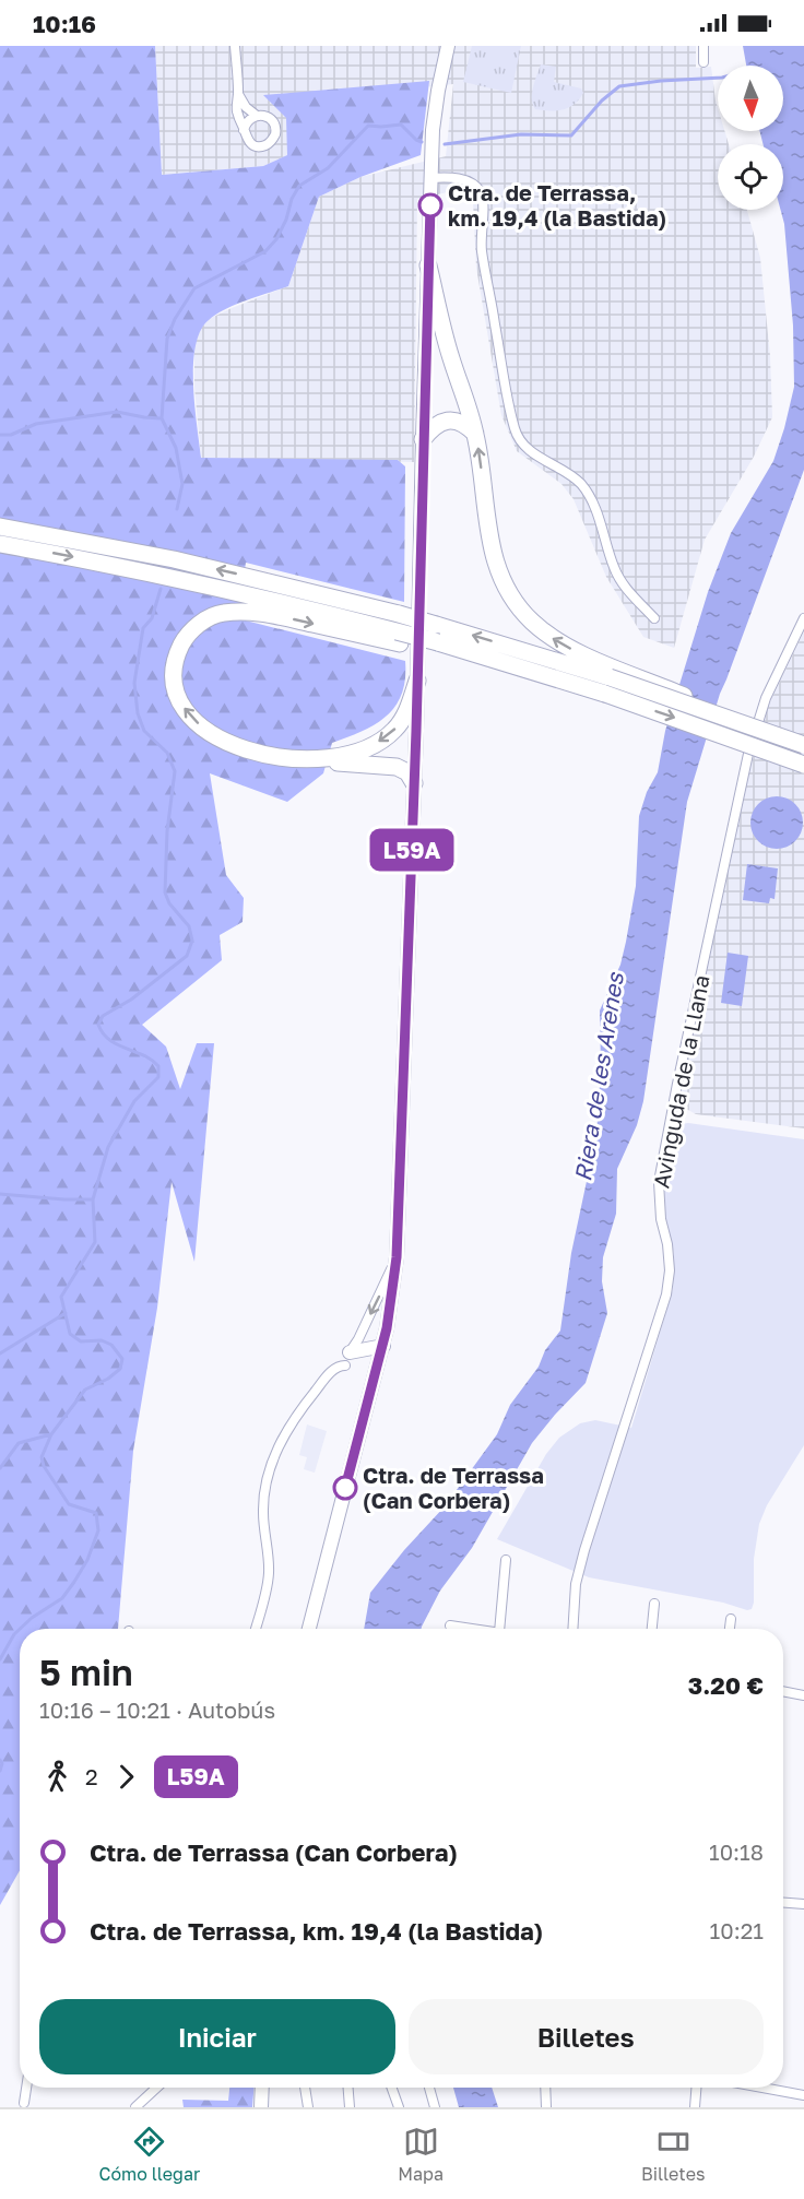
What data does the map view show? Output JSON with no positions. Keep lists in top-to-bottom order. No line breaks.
{"streets":{"street":["Avinguda de la Llana"]},"water":["Riera de les Arenes"],"places":["Ctra. de Terrassa, km. 19,4 (la Bastida)","Ctra. de Terrassa (Can Corbera)"],"lines":["bus line L59A"],"north":"bottom","page":{"status":"10:16","on_map":"L59A","heading":["5 min","10:16 – 10:21 · Autobús","3.20 €"],"legs":["2","L59A"],"list":[{"name":"Ctra. de Terrassa (Can Corbera)","value":"10:18"},{"name":"Ctra. de Terrassa, km. 19,4 (la Bastida)","value":"10:21"}],"buttons":["Iniciar","Billetes"],"tabs":["Cómo llegar","Mapa","Billetes"]}}
